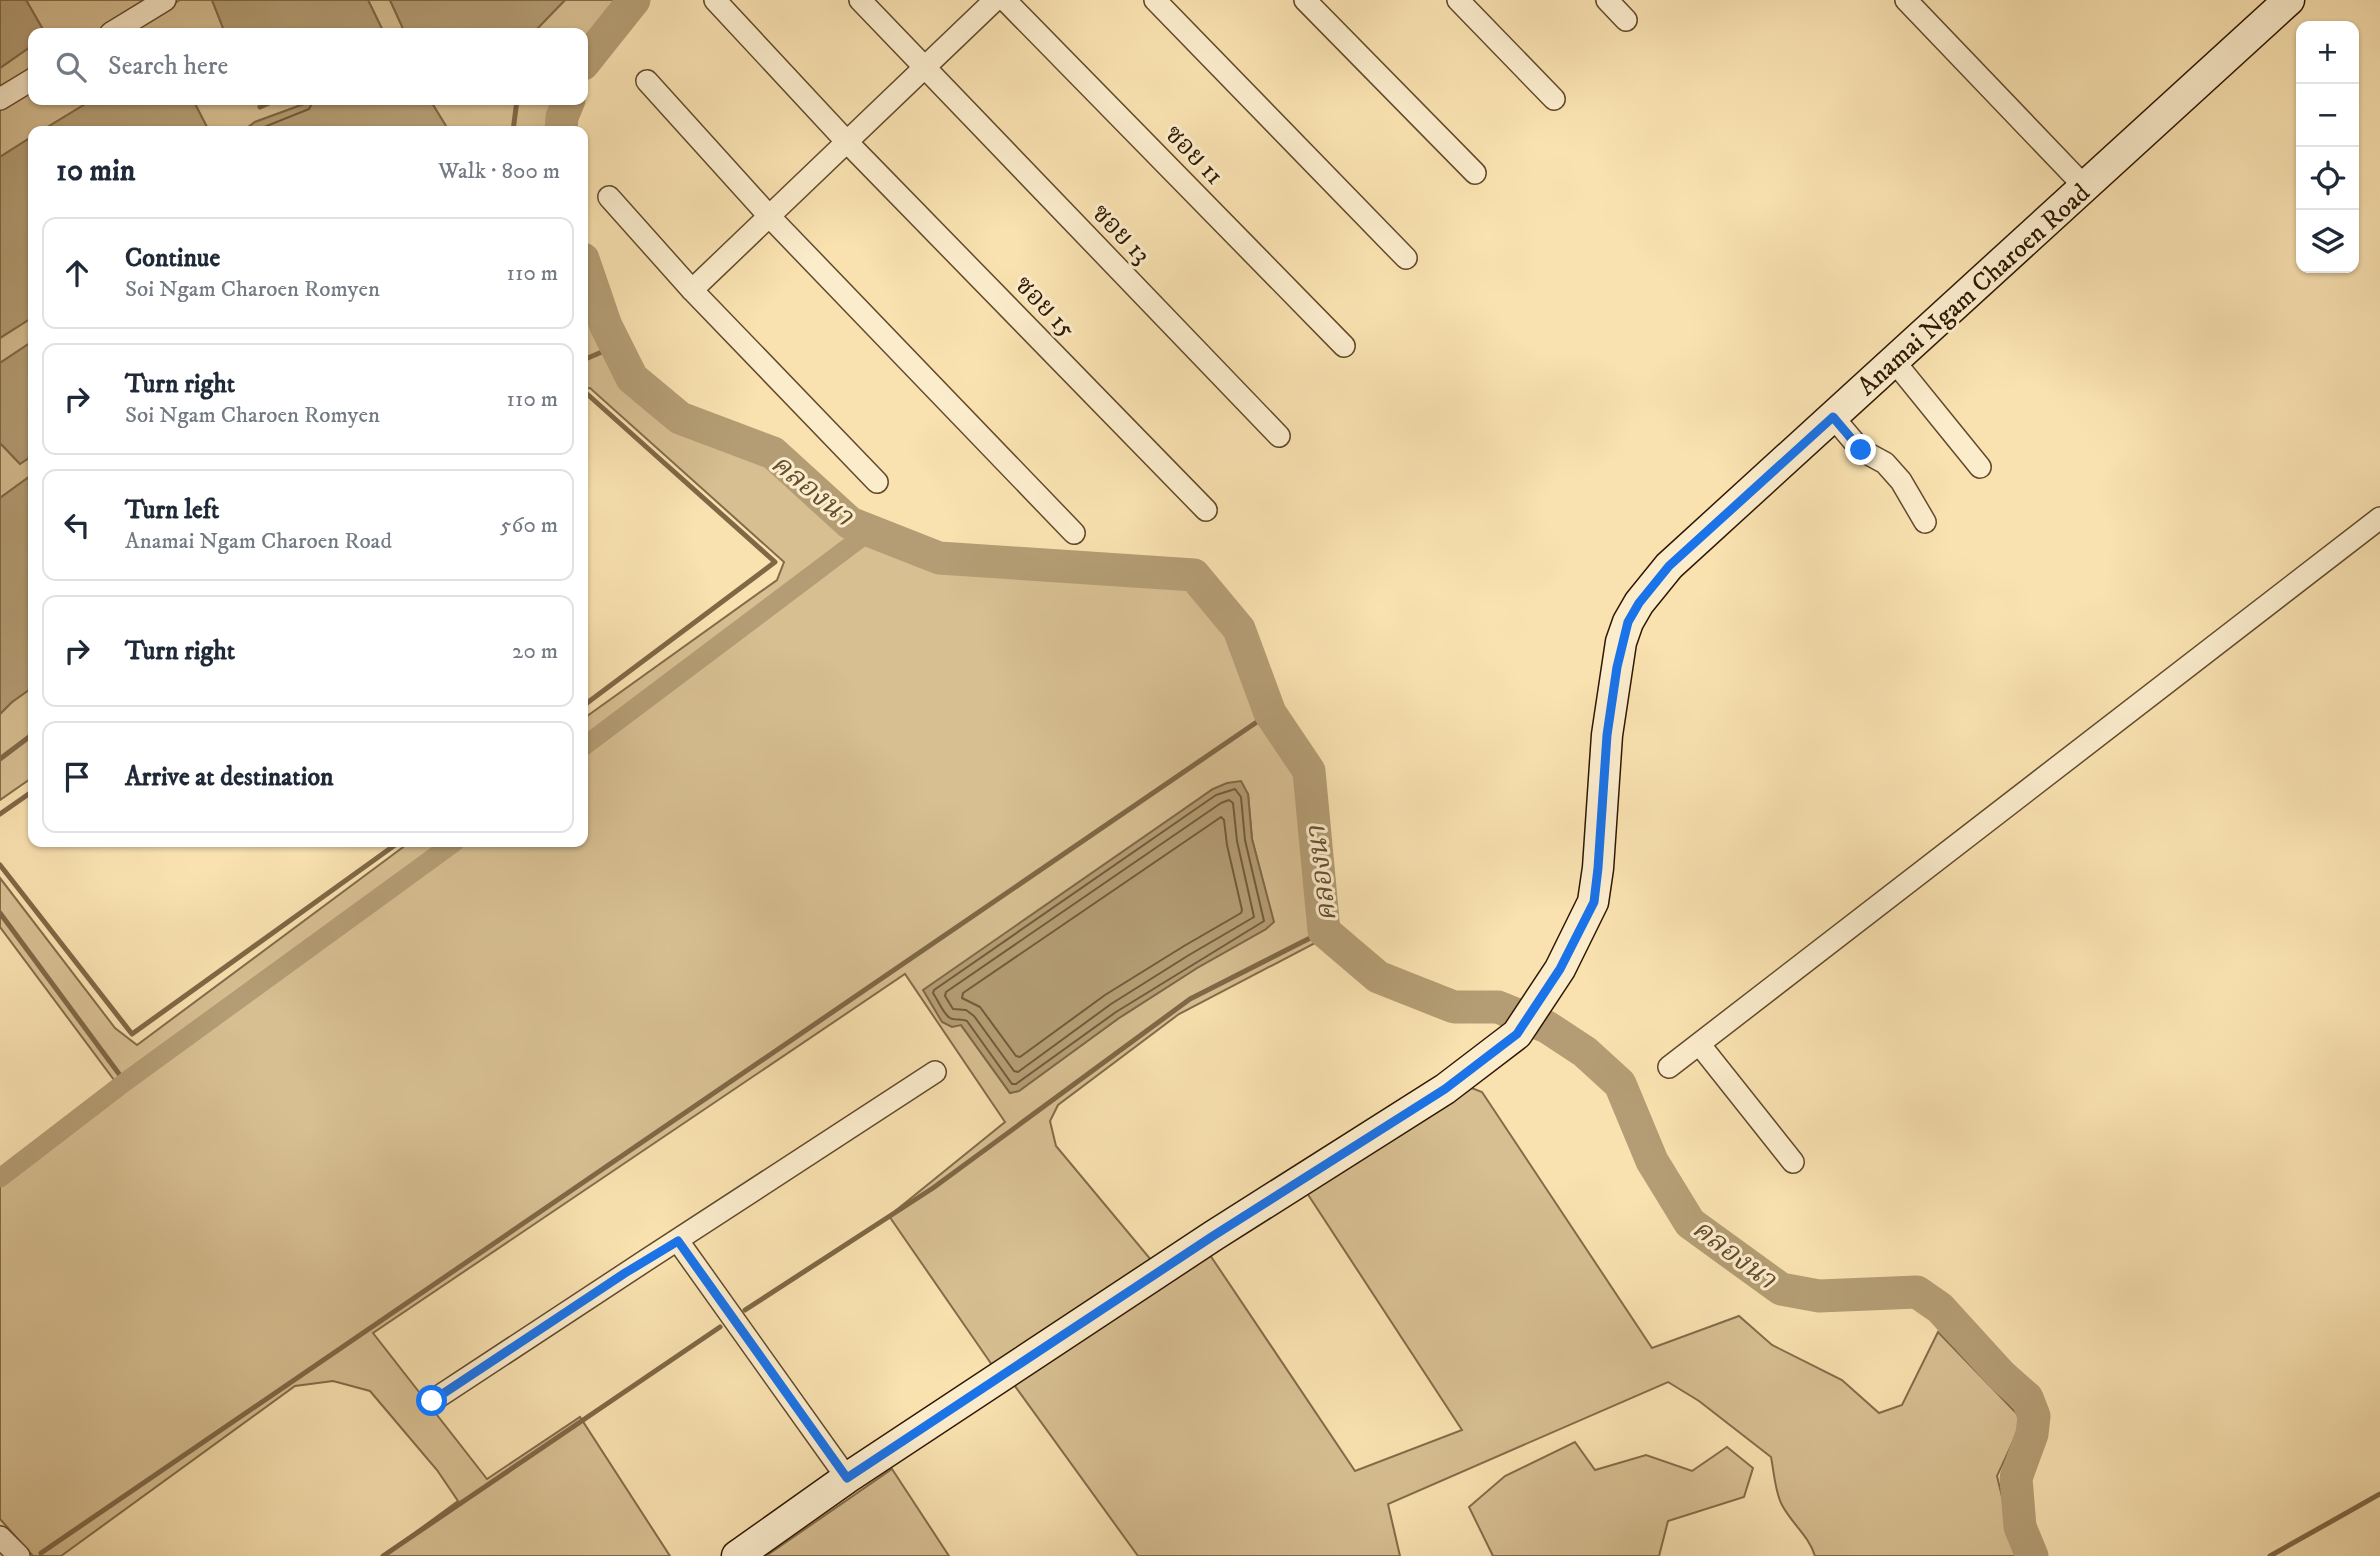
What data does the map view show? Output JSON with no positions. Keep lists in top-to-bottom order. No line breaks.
{"streets":{"street":["ซอย 11","ซอย 13","Anamai Ngam Charoen Road","ซอย 15"]},"water":["คลองนา"],"page":{"map_buttons":["+","−"],"search":"Search here","heading":["10 min","Walk · 800 m"],"list":[["Continue","Soi Ngam Charoen Romyen","110 m"],["Turn right","Soi Ngam Charoen Romyen","110 m"],["Turn left","Anamai Ngam Charoen Road","560 m"],["Turn right","20 m"],"Arrive at destination"]}}
